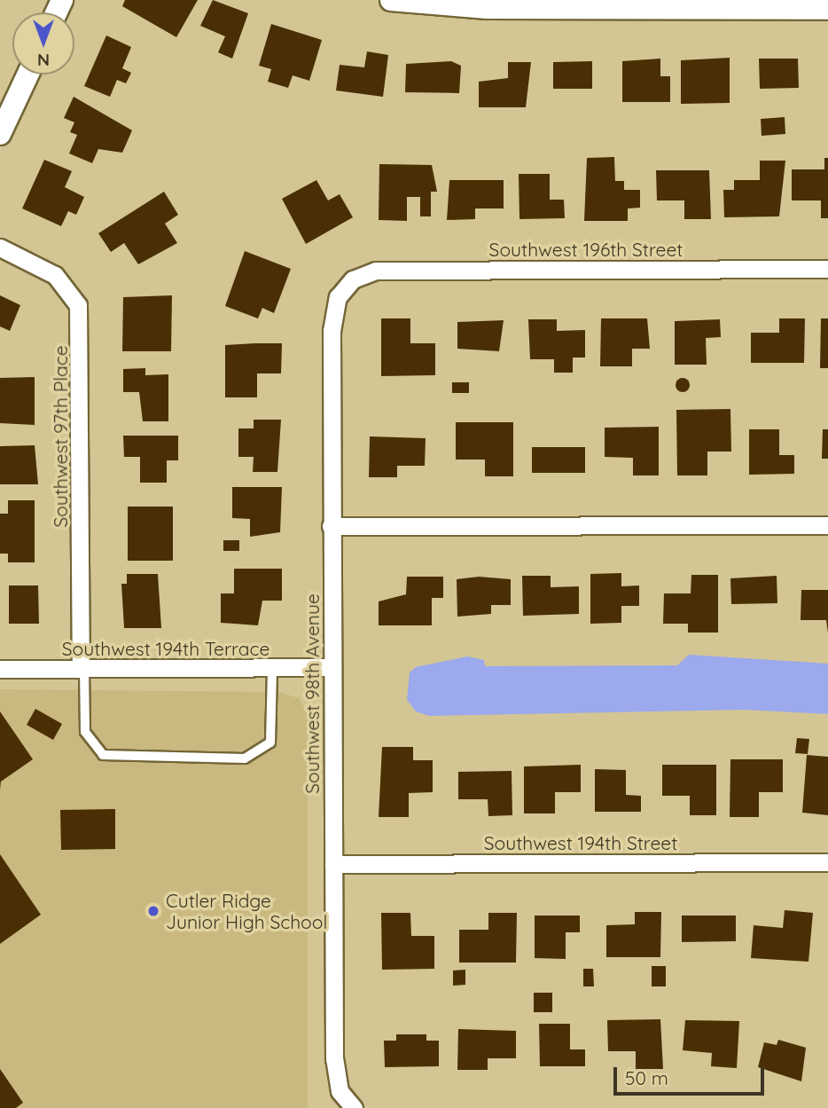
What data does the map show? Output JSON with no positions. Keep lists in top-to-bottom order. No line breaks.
{"streets":{"street":["Southwest 196th Street","Southwest 97th Place","Southwest 194th Terrace","Southwest 98th Avenue","Southwest 194th Street"]},"crossings":[["Southwest 196th Street","Southwest 98th Avenue"],["Southwest 97th Place","Southwest 194th Terrace"],["Southwest 194th Terrace","Southwest 98th Avenue"],["Southwest 98th Avenue","Southwest 194th Street"]],"places":["Cutler Ridge Junior High School"],"scale_bar":"50 m","north":"bottom"}
